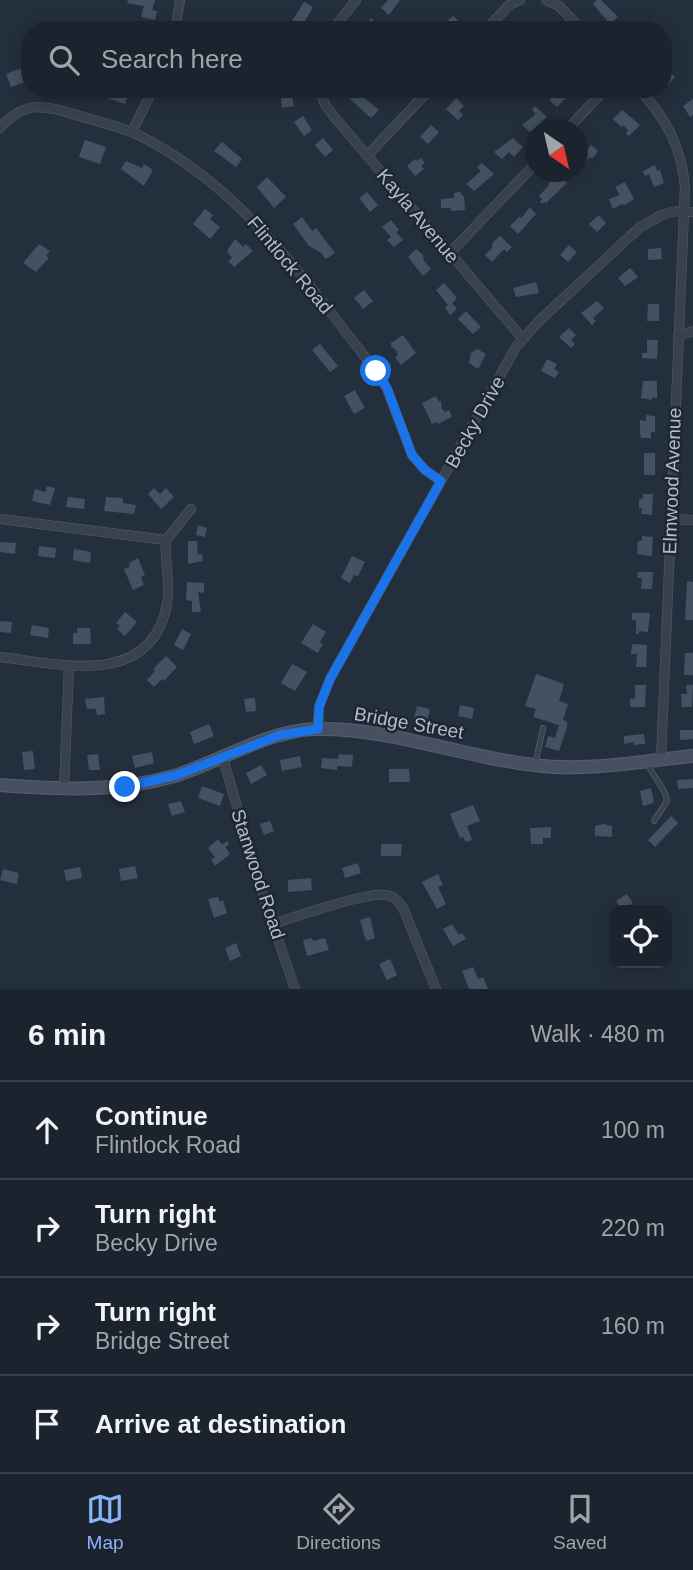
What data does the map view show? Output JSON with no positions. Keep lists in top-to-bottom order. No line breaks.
{"streets":{"street":["Kayla Avenue","Flintlock Road","Becky Drive","Elmwood Avenue","Bridge Street","Stanwood Road"]},"crossings":[["Kayla Avenue","Becky Drive"],["Flintlock Road","Becky Drive"],["Becky Drive","Elmwood Avenue"],["Becky Drive","Bridge Street"],["Elmwood Avenue","Bridge Street"],["Bridge Street","Stanwood Road"]],"north":"bottom right","page":{"search":"Search here","heading":["6 min","Walk · 480 m"],"list":[["Continue","Flintlock Road","100 m"],["Turn right","Becky Drive","220 m"],["Turn right","Bridge Street","160 m"],"Arrive at destination"],"nav":["Map","Directions","Saved"]}}
